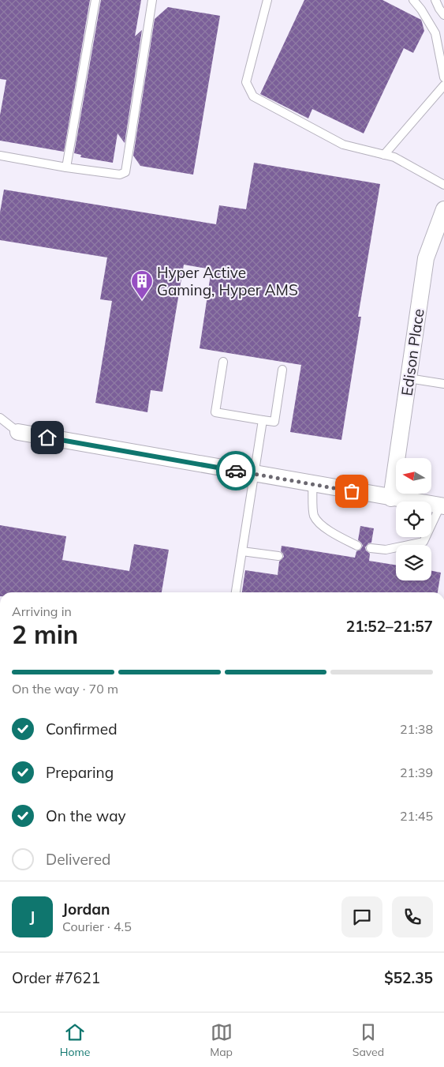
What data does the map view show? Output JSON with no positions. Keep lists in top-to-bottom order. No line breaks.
{"streets":{"street":["Edison Place"]},"places":{"building":["Hyper Active Gaming, Hyper AMS"]},"north":"left","page":{"heading":["2 min","Arriving in","21:52–21:57"],"panel":["Jordan","Courier · 4.5","Order #7621","$52.35"],"bar":"On the way · 70 m","list":[["Confirmed","21:38"],["Preparing","21:39"],["On the way","21:45"],"Delivered"],"round":"J","tabs":["Home","Map","Saved"]}}
